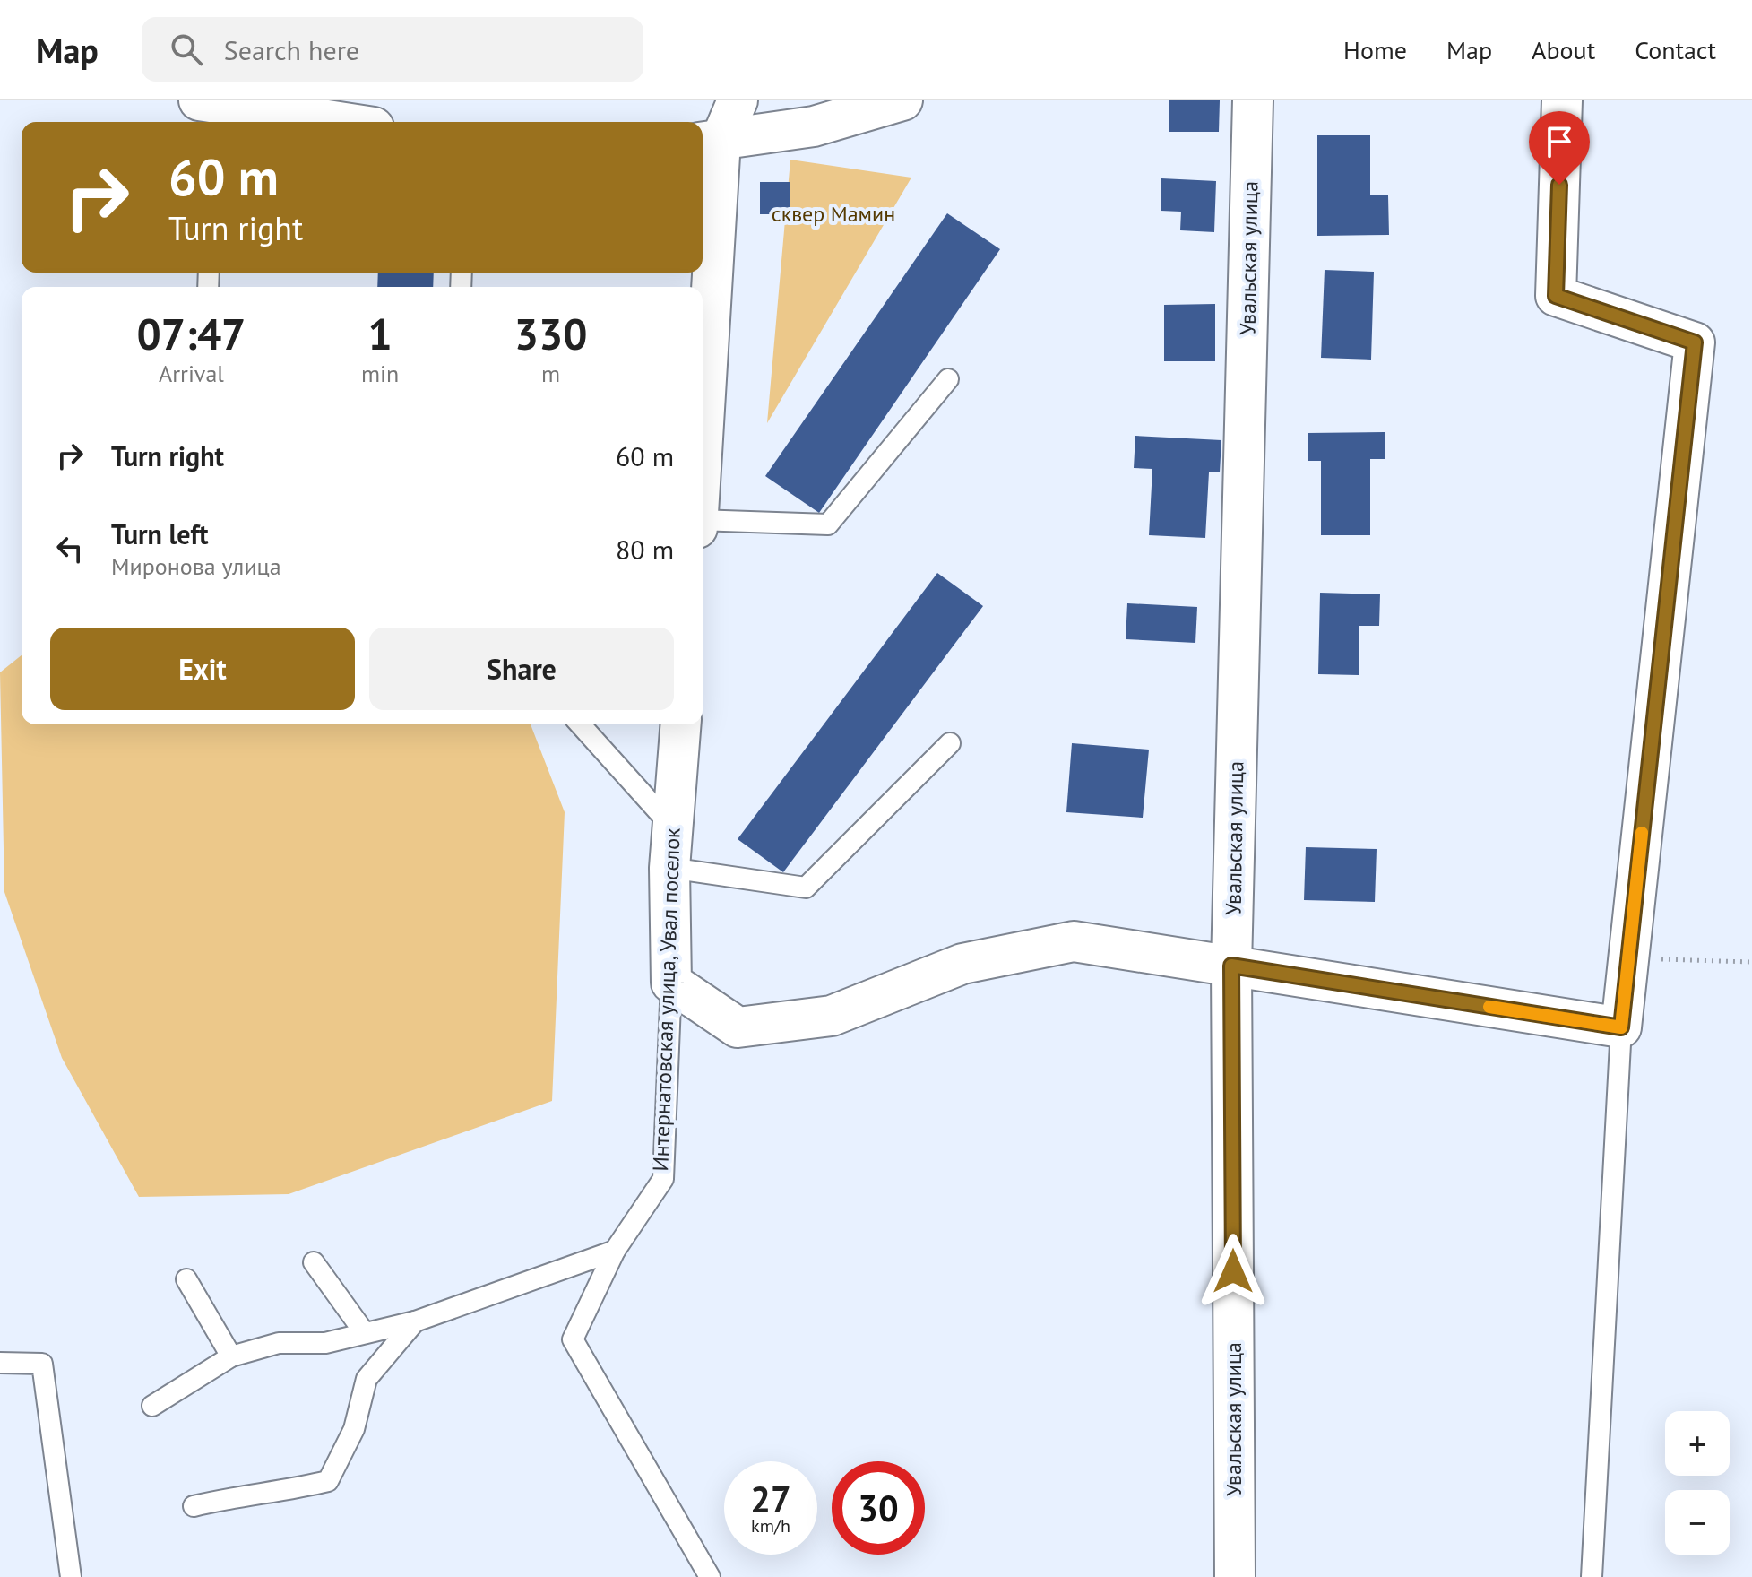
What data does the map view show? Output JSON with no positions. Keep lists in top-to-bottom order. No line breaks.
{"streets":{"street":["Увальская улица","Интернатовская улица, Увал поселок"]},"parks":["сквер Мамин"],"page":{"header":"Map","search":"Search here","nav":["Home","Map","About","Contact"],"turn":["60 m","Turn right"],"eta":["07:47","Arrival","1","min","330","m"],"list":[{"name":"Turn right","value":"60 m"},{"name":"Turn left","note":"Миронова улица","value":"80 m"}],"buttons":["Exit","Share"],"map_buttons":["+","−"],"speed":"27 km/h","limit":"30"}}
